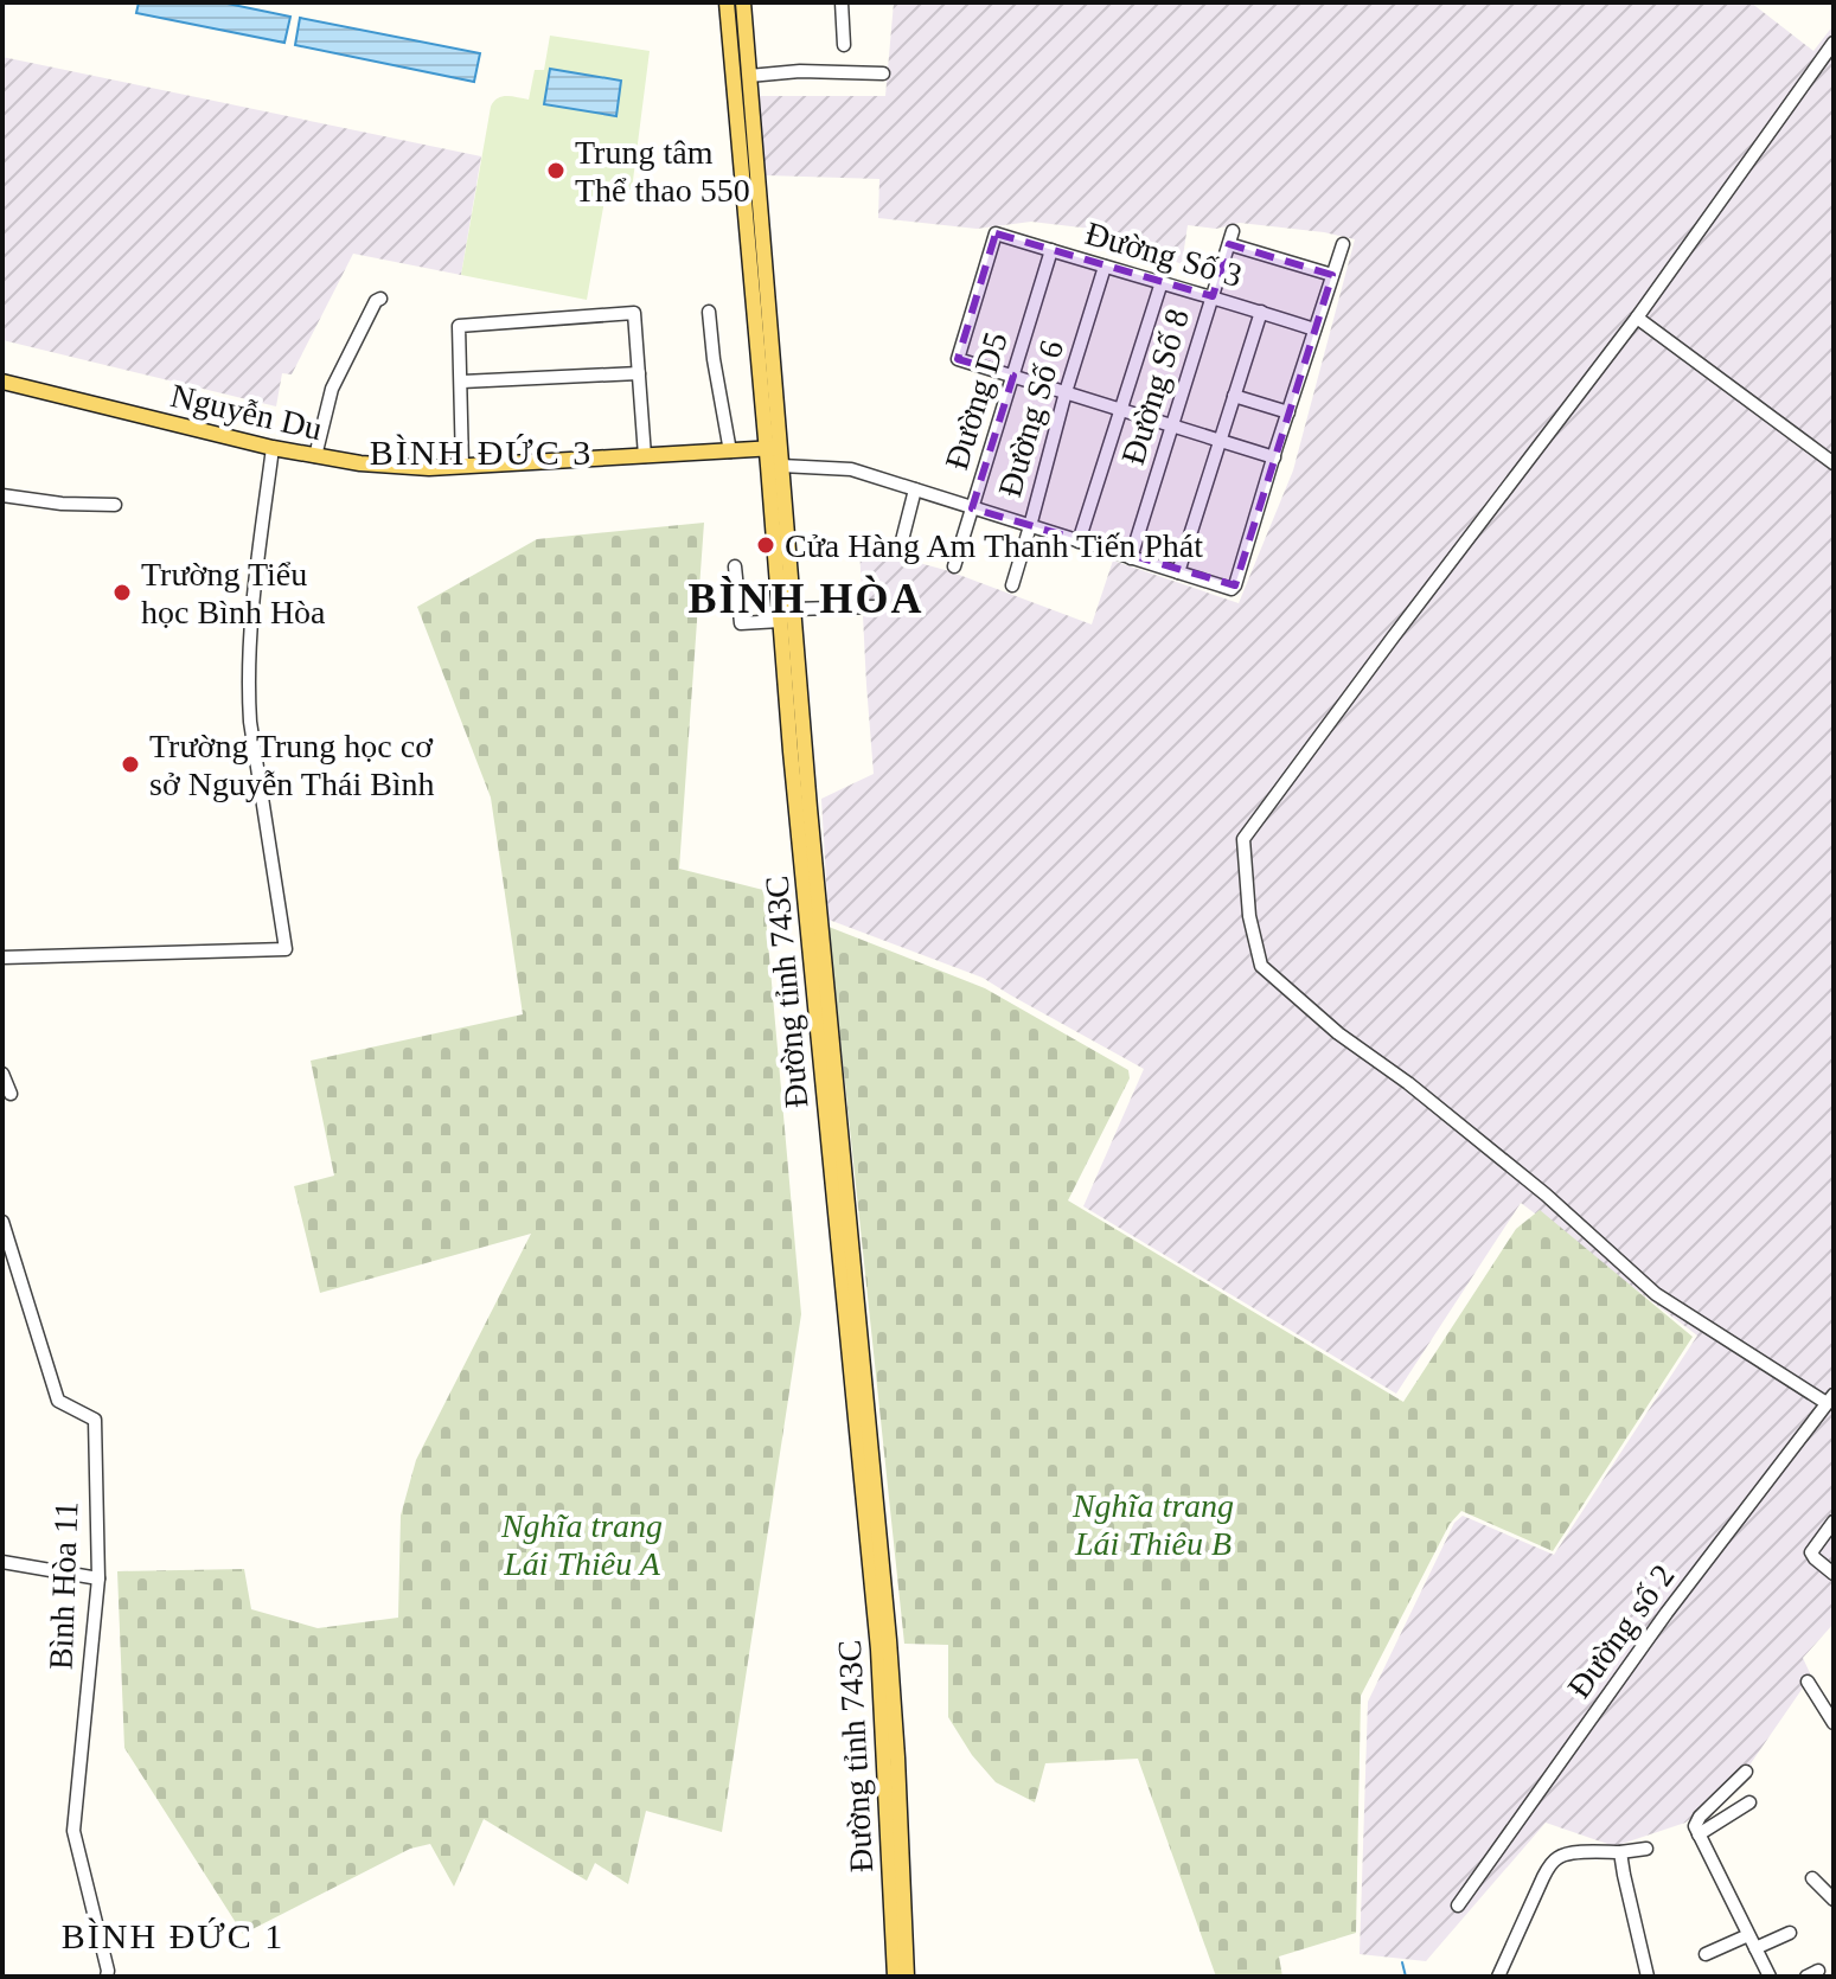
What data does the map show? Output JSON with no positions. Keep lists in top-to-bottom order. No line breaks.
{"streets":{"main road":["Nguyễn Du","Đường tỉnh 743C"],"street":["Đường Số 3","Đường Số 8","Đường D5","Đường Số 6","Bình Hòa 11","Đường số 2"]},"crossings":[["Đường Số 3","Đường Số 8"],["Đường Số 3","Đường D5"],["Đường Số 3","Đường Số 6"],["Nguyễn Du","Đường tỉnh 743C"]],"districts":["BÌNH ĐỨC 3","BÌNH HÒA","BÌNH ĐỨC 1"],"parks":["Nghĩa trang Lái Thiêu B","Nghĩa trang Lái Thiêu A"],"places":["Trung tâm Thể thao 550","Cửa Hàng Am Thanh Tiến Phát","Trường Tiểu học Bình Hòa","Trường Trung học cơ sở Nguyễn Thái Bình"]}
